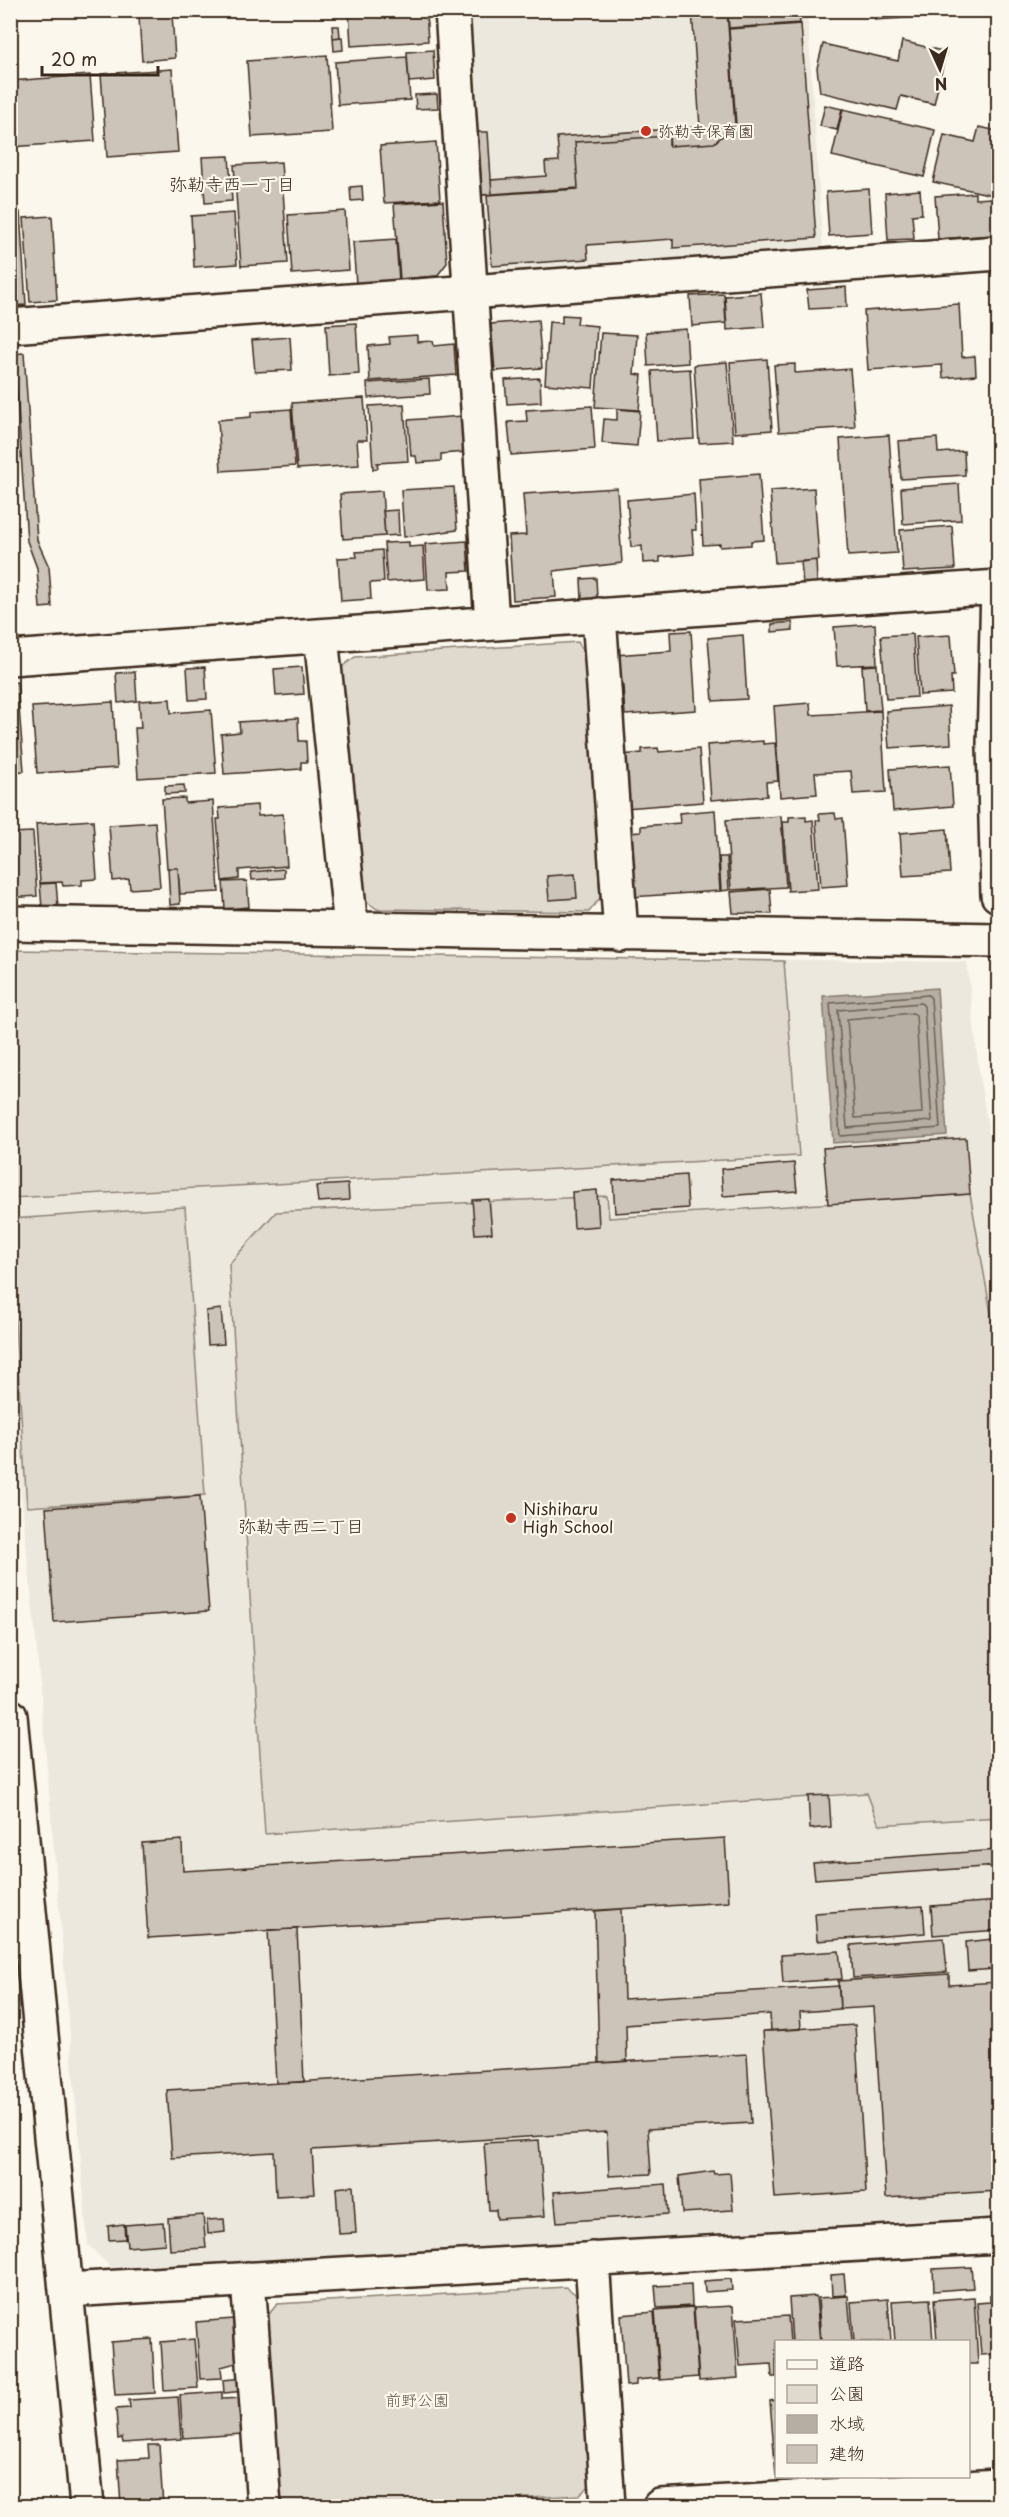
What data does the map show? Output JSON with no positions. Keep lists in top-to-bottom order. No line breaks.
{"districts":["弥勒寺西一丁目","弥勒寺西二丁目"],"parks":["前野公園"],"places":["弥勒寺保育園","Nishiharu High School"],"legend":["道路","公園","水域","建物"],"scale_bar":"20 m","north":"bottom"}
